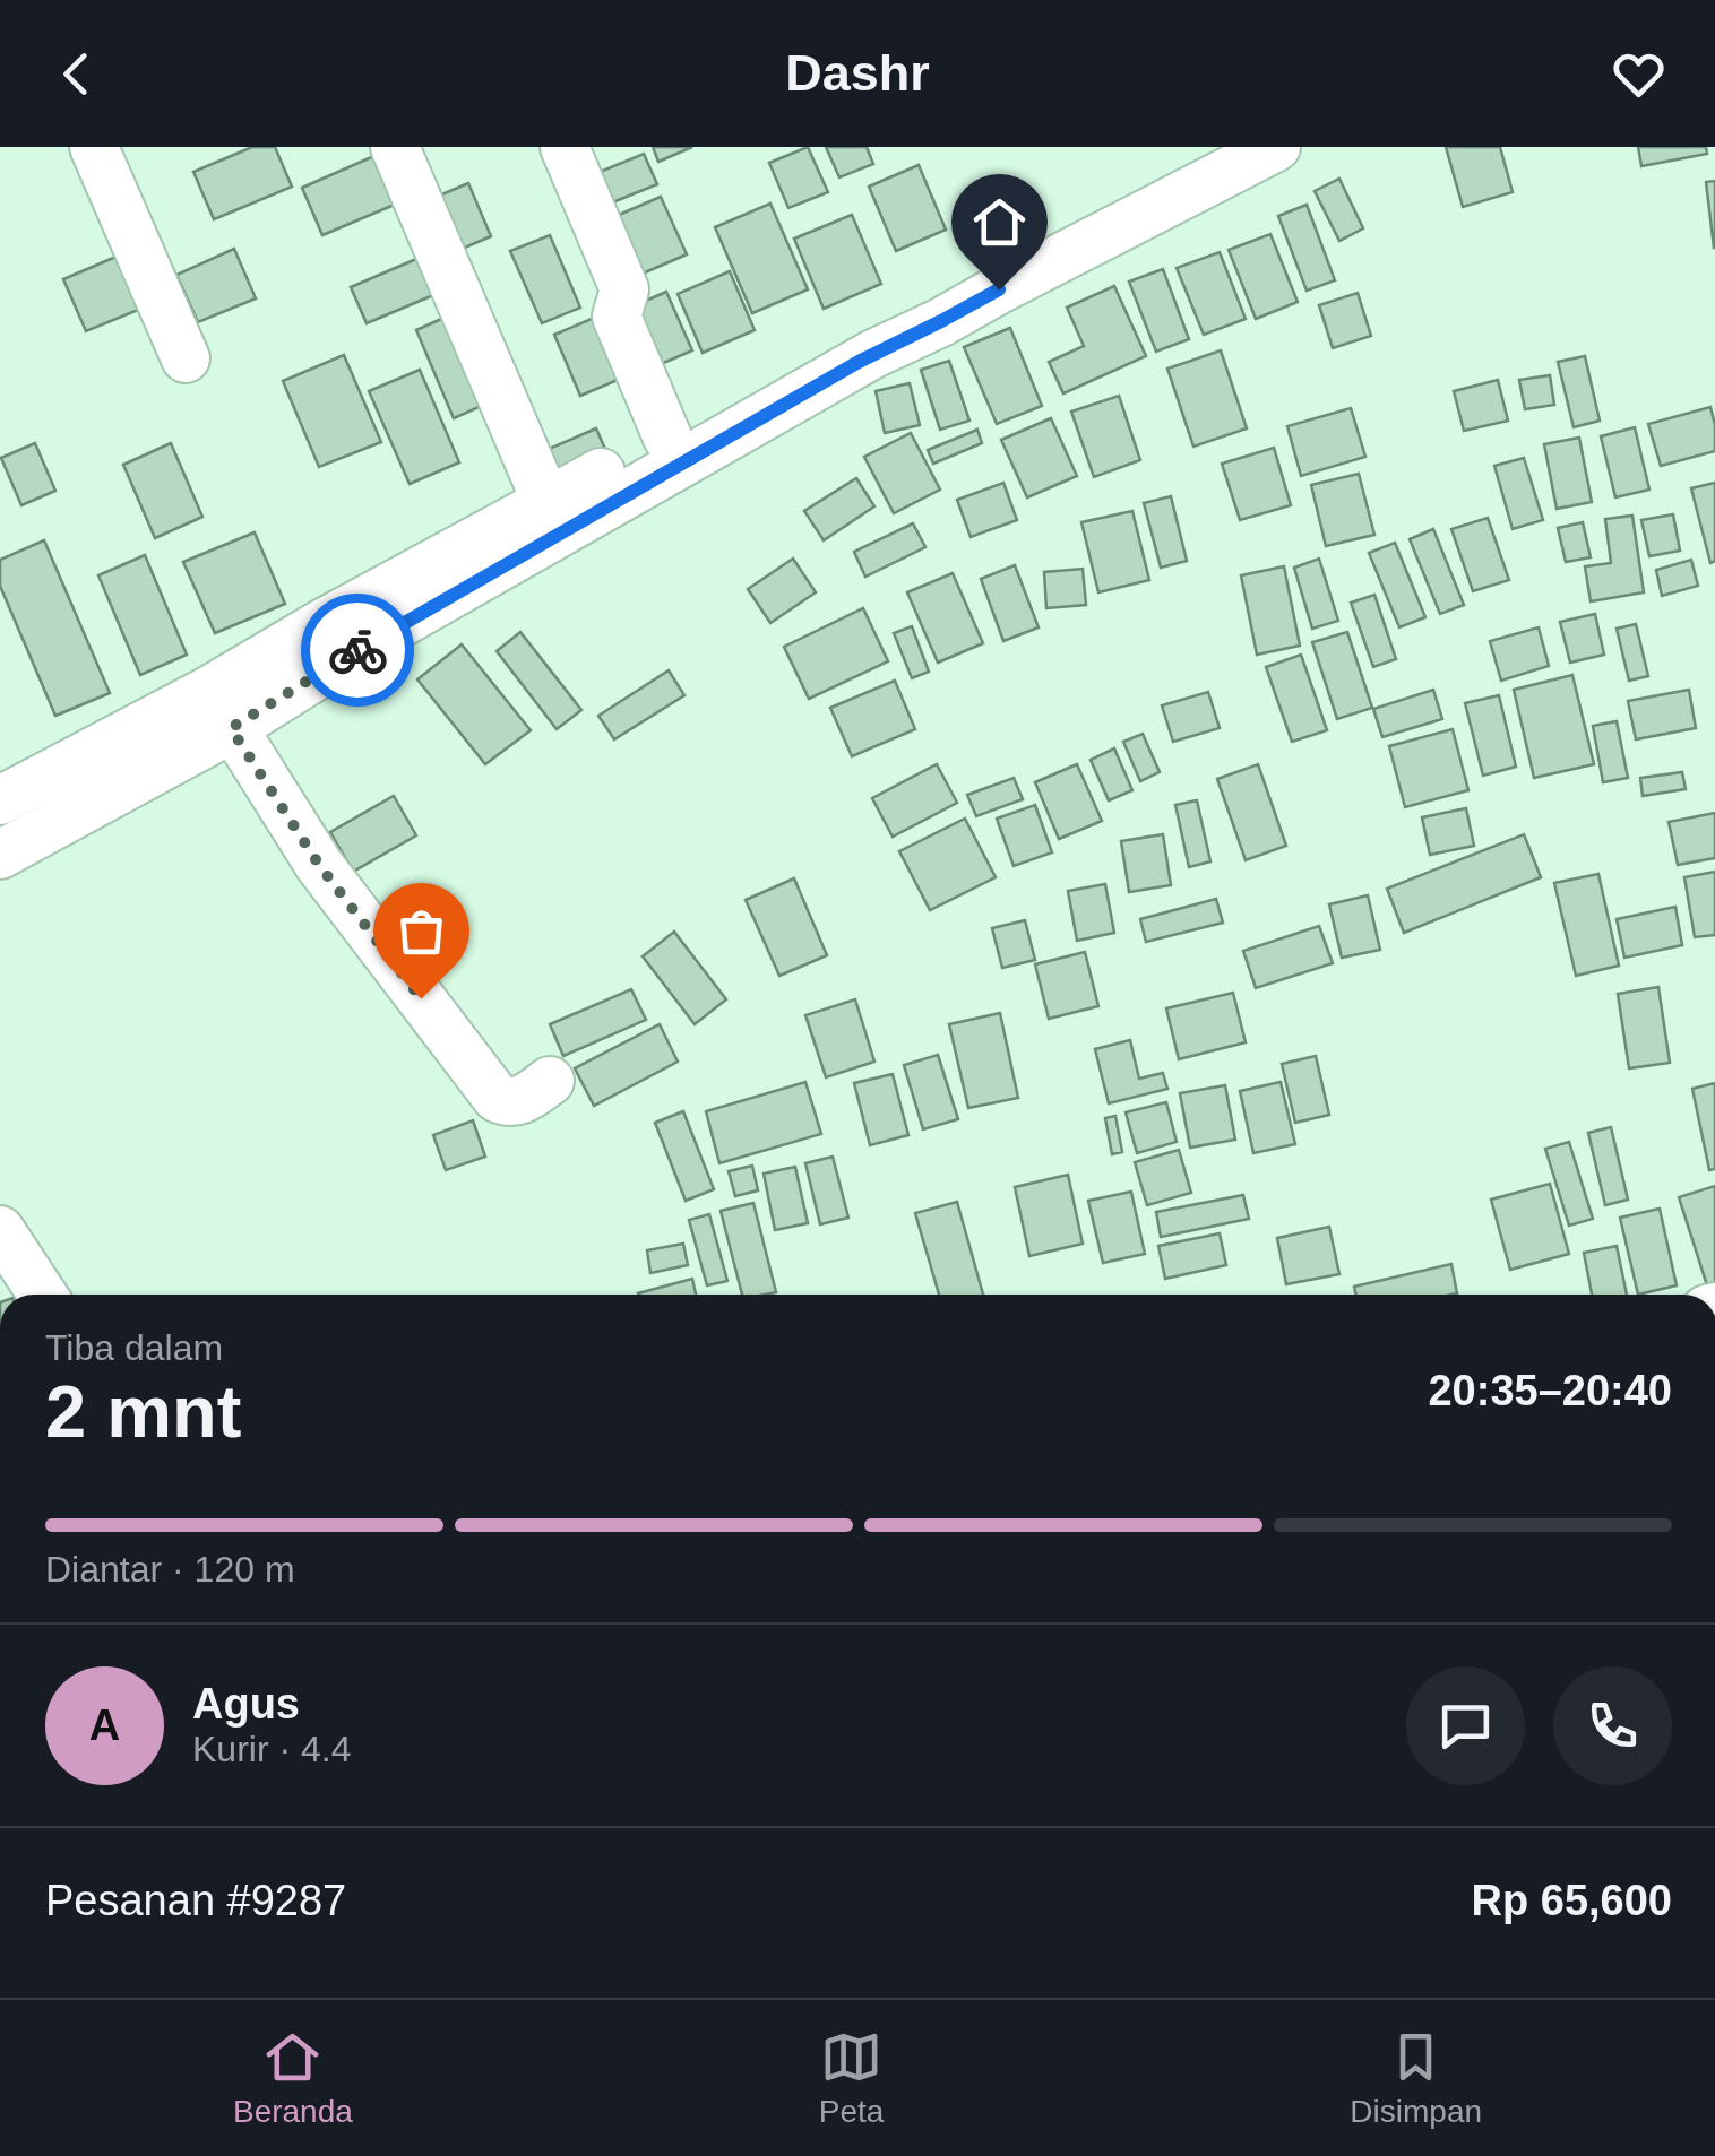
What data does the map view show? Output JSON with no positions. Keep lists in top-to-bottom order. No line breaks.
{"page":{"header":"Dashr","heading":["2 mnt","Tiba dalam","20:35–20:40"],"panel":["Agus","Kurir · 4.4","Pesanan #9287","Rp 65,600"],"bar":"Diantar · 120 m","round":"A","tabs":["Beranda","Peta","Disimpan"]}}
